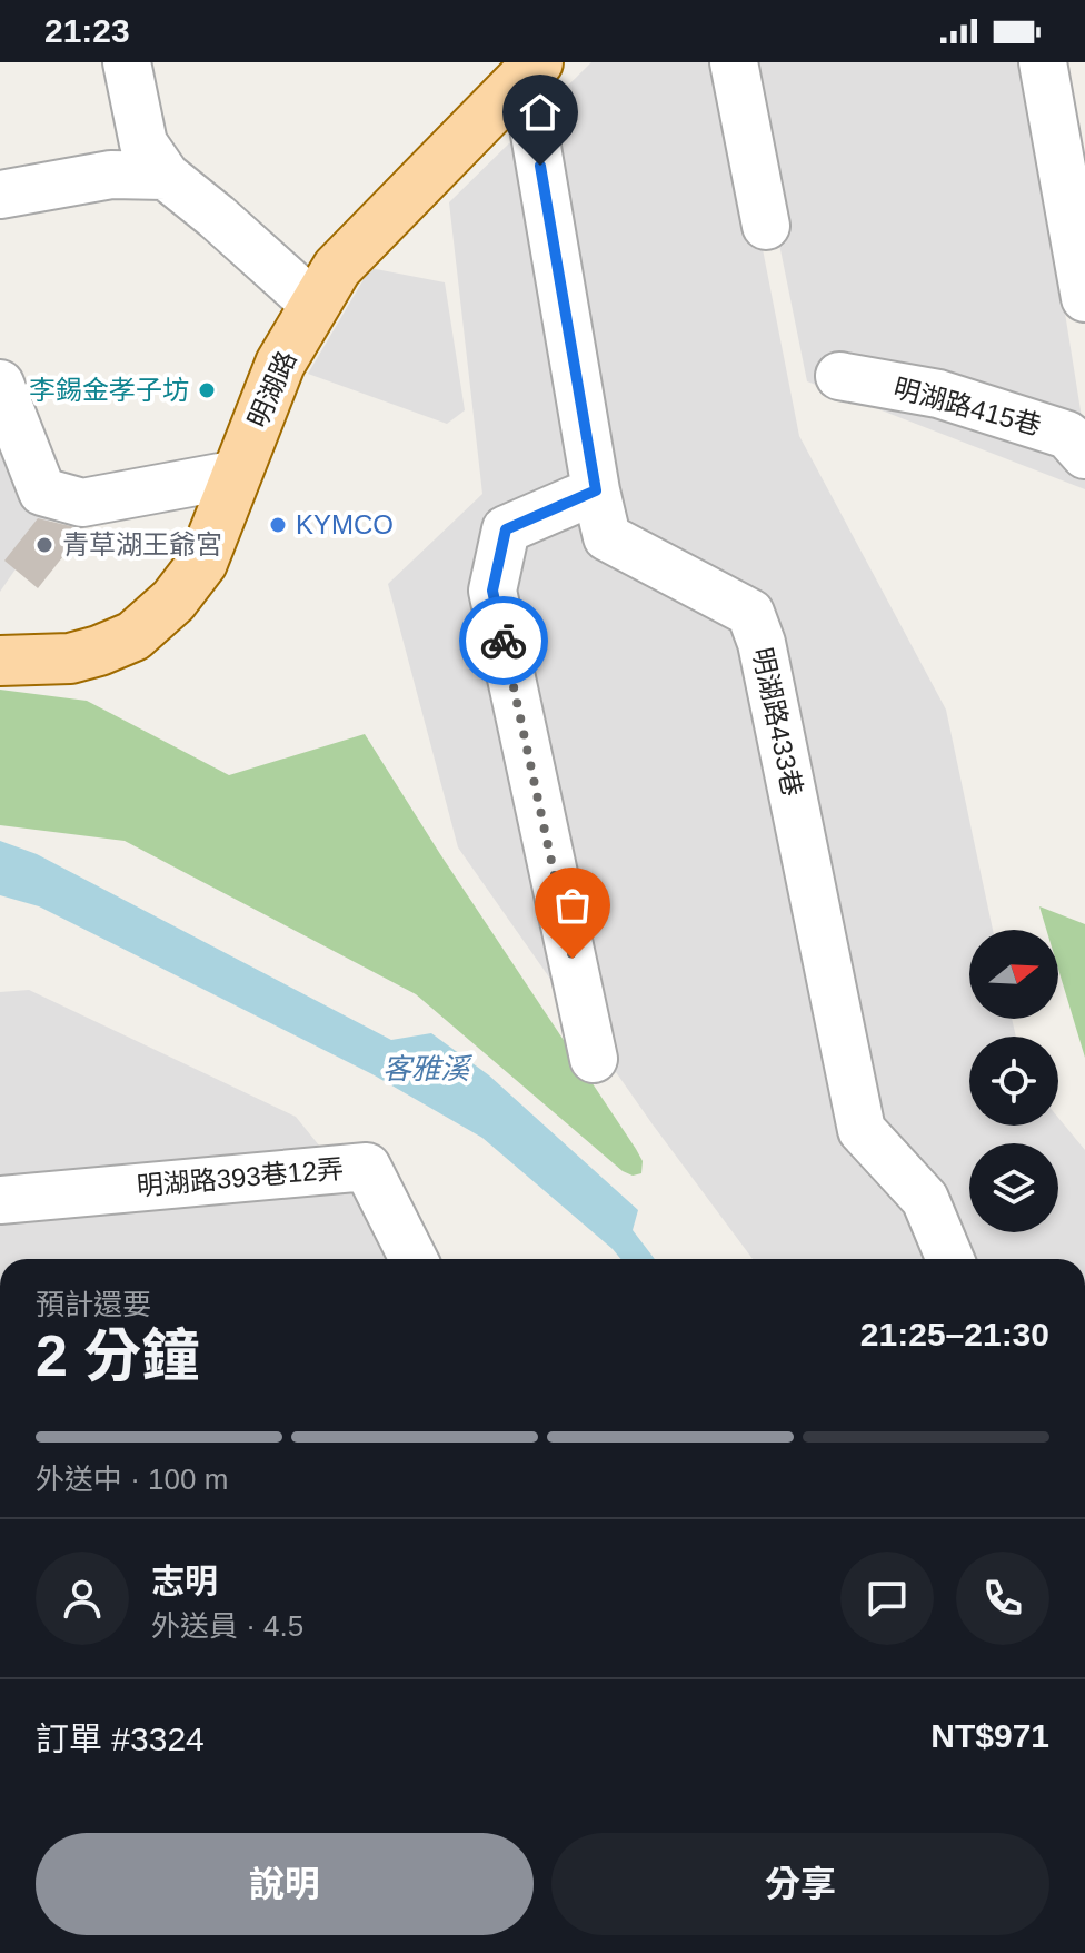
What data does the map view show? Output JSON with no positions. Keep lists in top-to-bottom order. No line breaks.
{"streets":{"main road":["明湖路"],"lane":["明湖路415巷","明湖路433巷","明湖路393巷12弄"]},"crossings":[["明湖路","明湖路433巷"]],"water":["客雅溪"],"places":["李錫金孝子坊","KYMCO","青草湖王爺宮"],"north":"right","page":{"status":"21:23","heading":["2 分鐘","預計還要","21:25–21:30"],"panel":["志明","外送員 · 4.5","訂單 #3324","NT$971"],"bar":"外送中 · 100 m","buttons":["說明","分享"]}}
